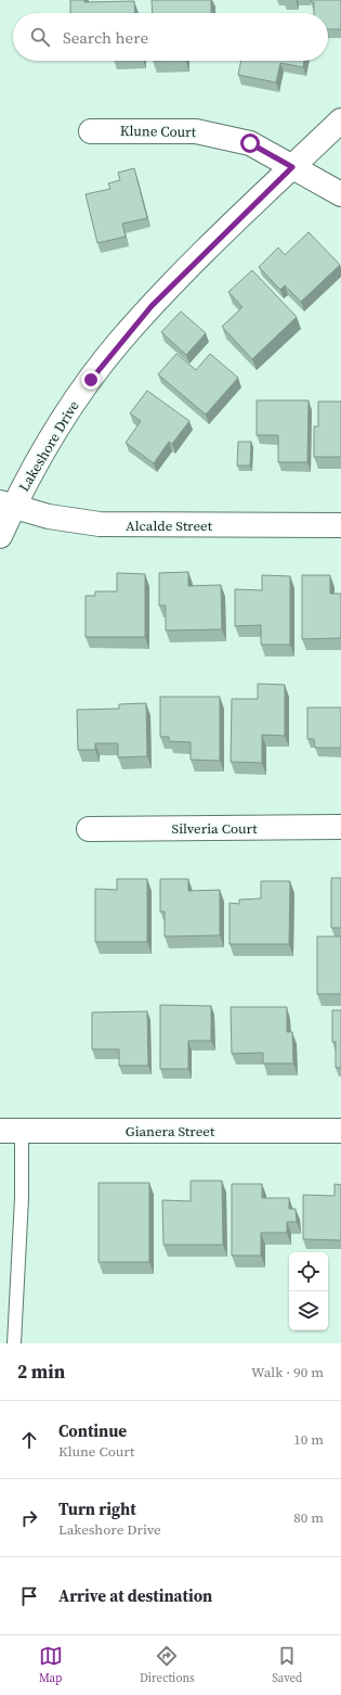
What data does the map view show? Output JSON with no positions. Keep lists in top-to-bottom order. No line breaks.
{"streets":{"street":["Klune Court","Lakeshore Drive","Alcalde Street","Silveria Court","Gianera Street"]},"crossings":[["Klune Court","Lakeshore Drive"],["Lakeshore Drive","Alcalde Street"]],"page":{"search":"Search here","heading":["2 min","Walk · 90 m"],"list":[["Continue","Klune Court","10 m"],["Turn right","Lakeshore Drive","80 m"],"Arrive at destination"],"nav":["Map","Directions","Saved"]}}
